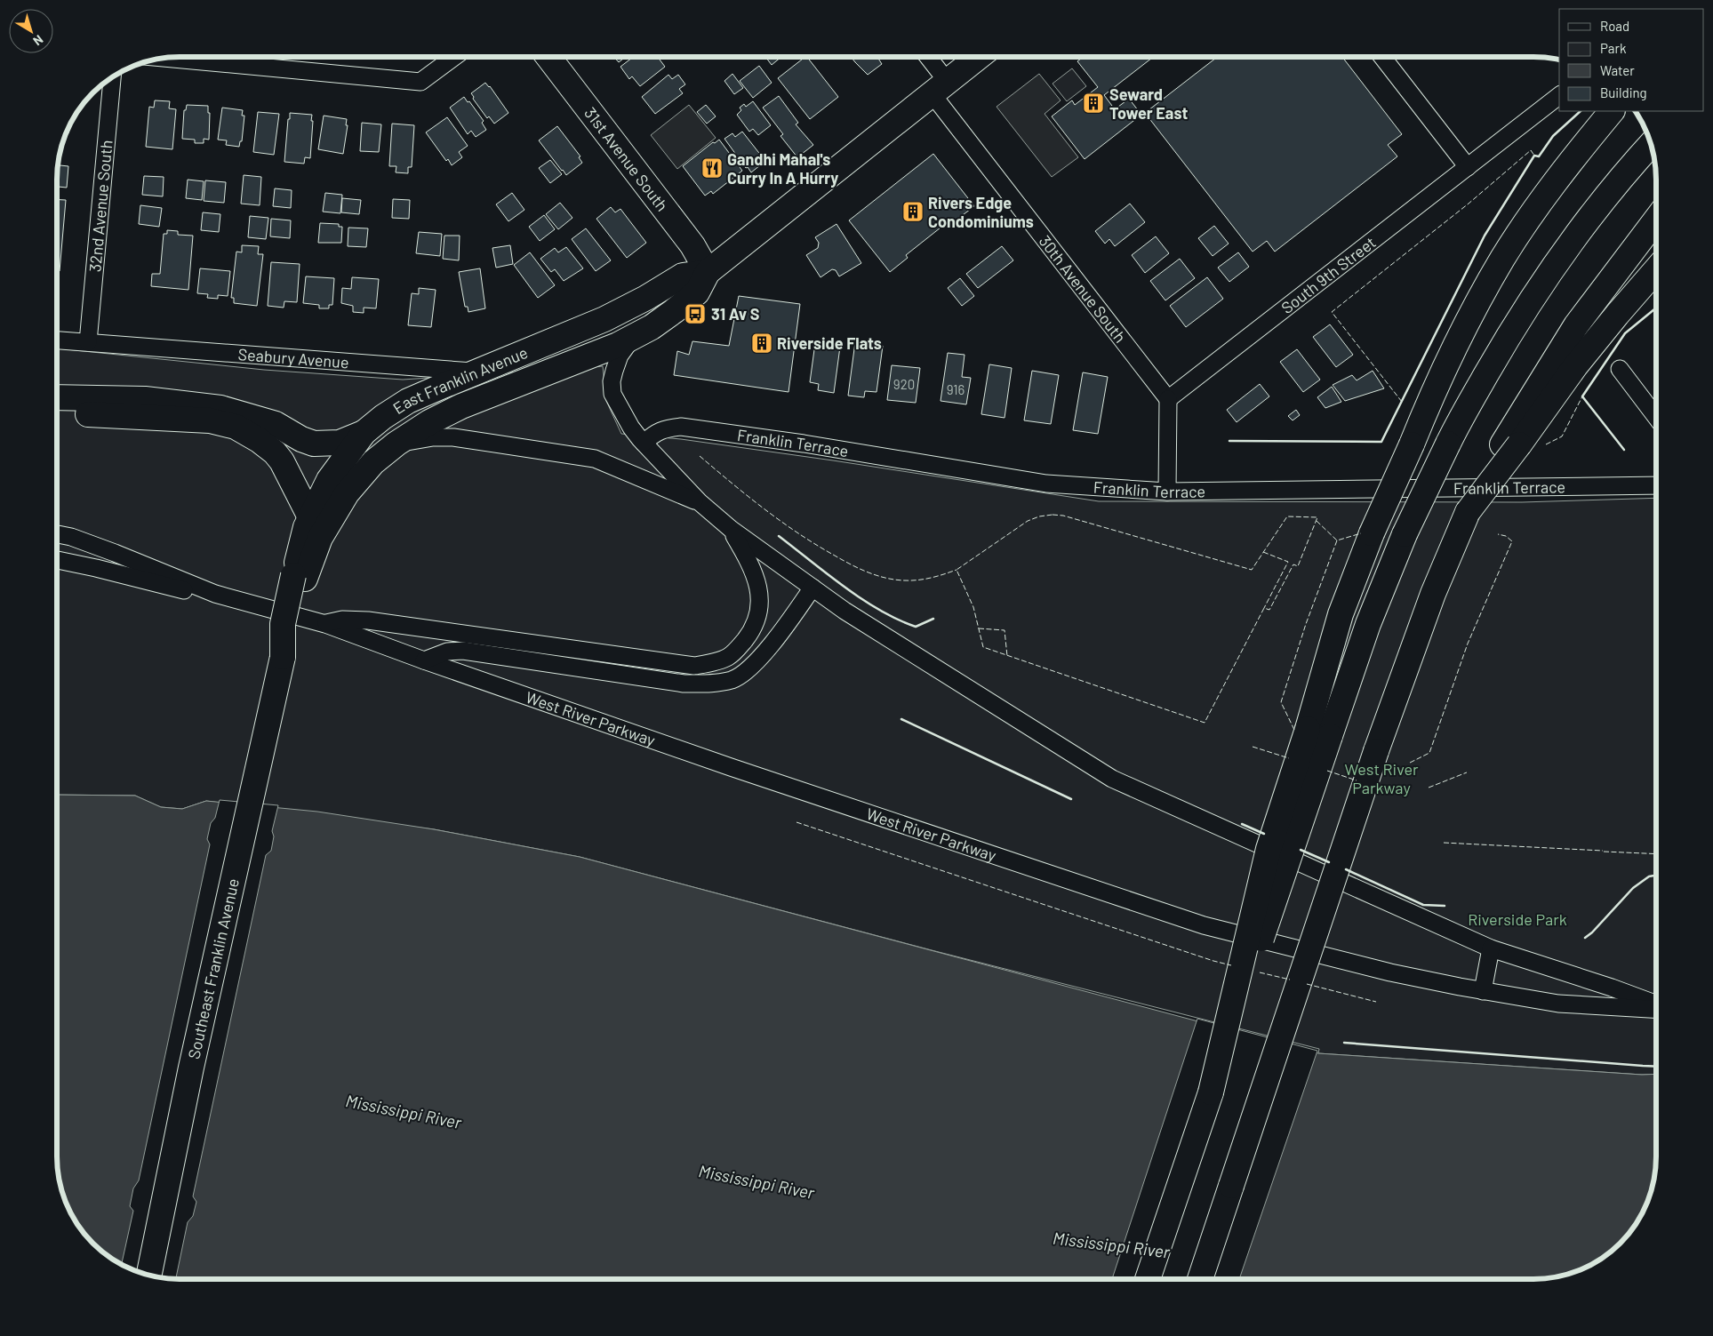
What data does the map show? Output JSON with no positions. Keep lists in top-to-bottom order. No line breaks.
{"streets":{"main road":["31st Avenue South","East Franklin Avenue","Southeast Franklin Avenue"],"street":["32nd Avenue South","South 9th Street","30th Avenue South","Seabury Avenue","Franklin Terrace","West River Parkway"]},"crossings":[["31st Avenue South","East Franklin Avenue"],["32nd Avenue South","Seabury Avenue"],["South 9th Street","30th Avenue South"],["30th Avenue South","East Franklin Avenue"],["Seabury Avenue","East Franklin Avenue"],["East Franklin Avenue","West River Parkway"],["East Franklin Avenue","Southeast Franklin Avenue"],["Franklin Terrace","West River Parkway"]],"water":["Mississippi River"],"parks":["West River Parkway","Riverside Park"],"places":{"building":["Seward Tower East","Rivers Edge Condominiums","Riverside Flats"],"restaurant":["Gandhi Mahal's Curry In A Hurry"],"bus stop":["31 Av S"]},"house_numbers":["920","916"],"legend":["Road","Park","Water","Building"],"north":"bottom right"}
